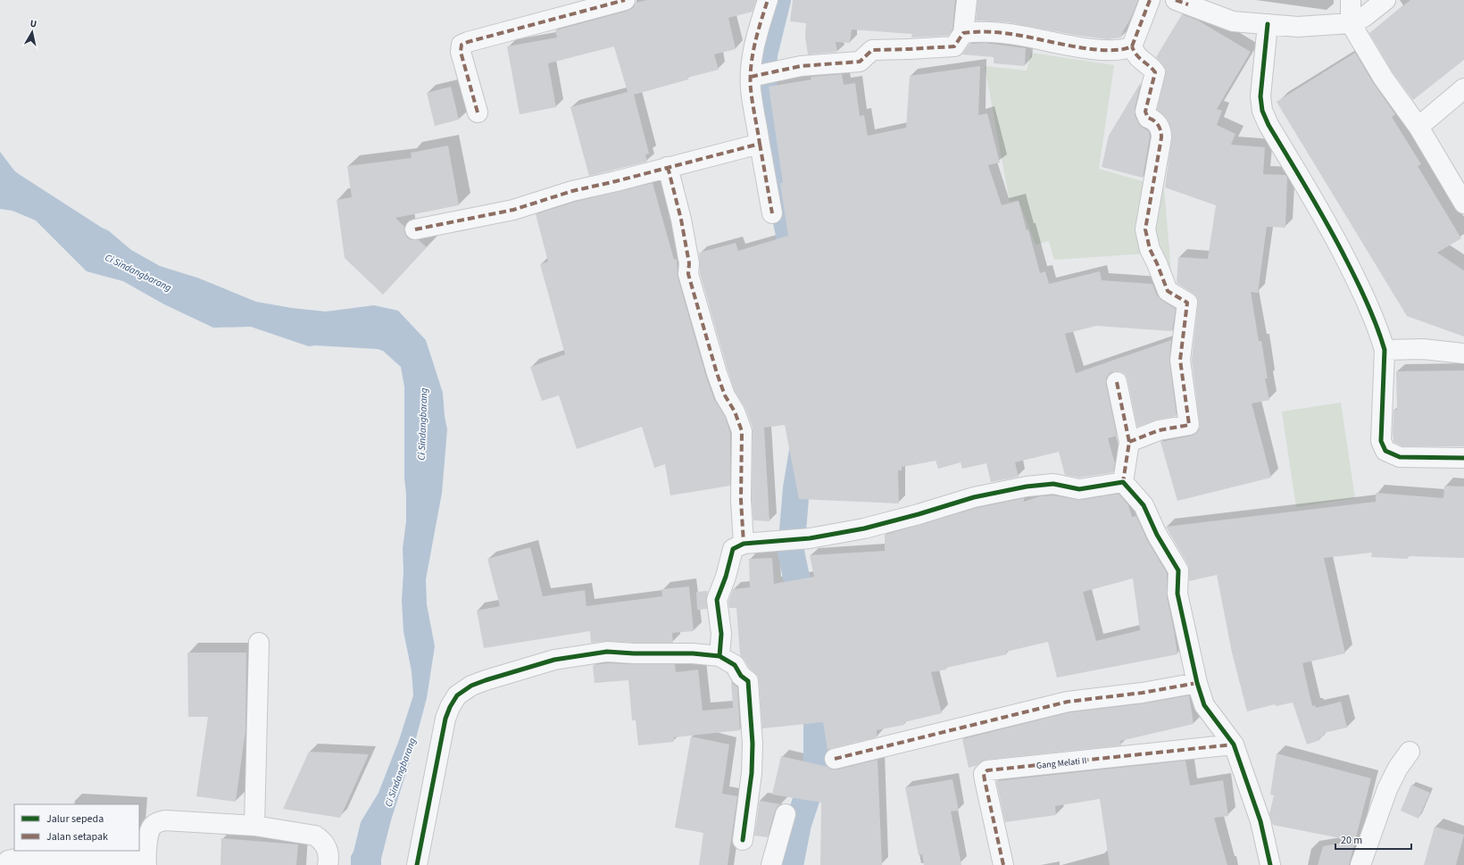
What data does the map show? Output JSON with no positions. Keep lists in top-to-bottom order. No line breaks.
{"streets":{"street":["Gang Melati II"]},"water":["Ci Sindangbarang"],"legend":["Jalur sepeda","Jalan setapak"],"scale_bar":"20 m","north":"top"}
